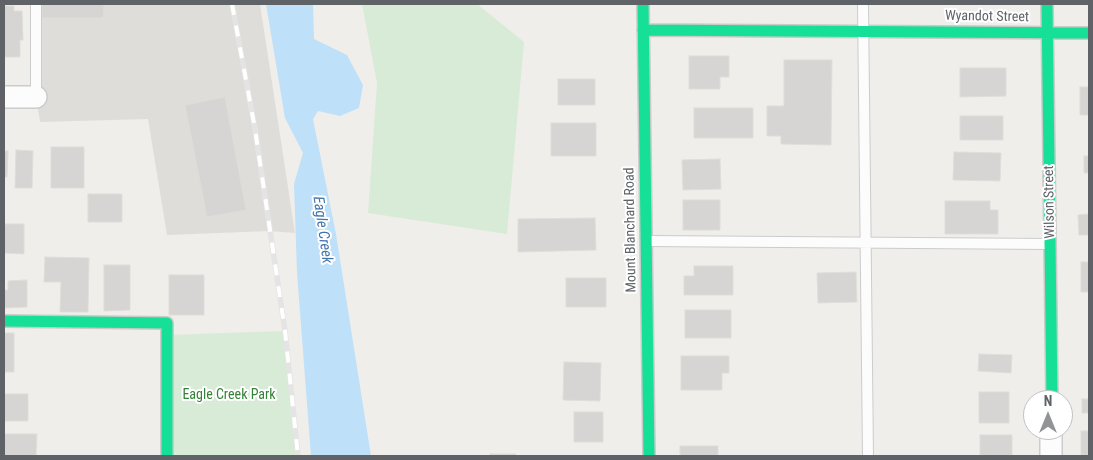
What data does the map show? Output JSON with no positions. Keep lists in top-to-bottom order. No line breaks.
{"streets":{"street":["Wyandot Street","Wilson Street","Mount Blanchard Road"]},"crossings":[["Wyandot Street","Wilson Street"],["Wyandot Street","Mount Blanchard Road"]],"water":["Eagle Creek"],"parks":["Eagle Creek Park"],"north":"top"}
